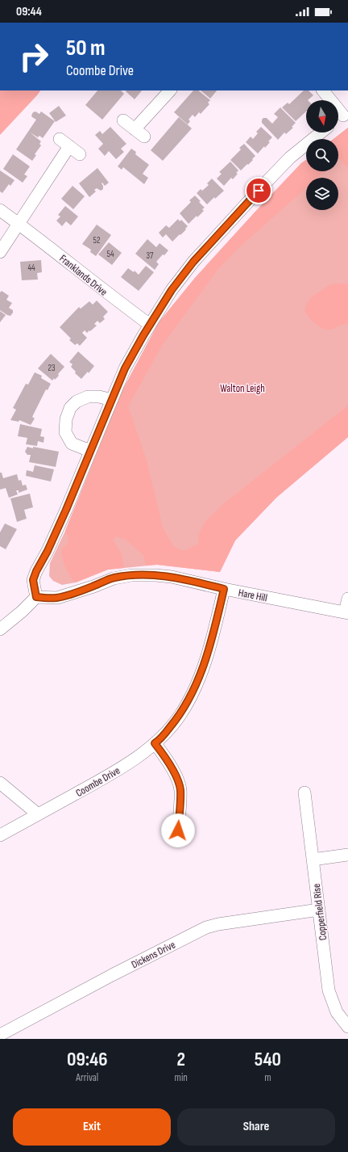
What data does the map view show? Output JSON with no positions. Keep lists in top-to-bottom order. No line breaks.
{"streets":{"street":["Franklands Drive","Hare Hill","Coombe Drive","Copperfield Rise","Dickens Drive"]},"crossings":[["Hare Hill","Coombe Drive"],["Copperfield Rise","Dickens Drive"]],"parks":["Walton Leigh"],"house_numbers":["52","54","37","44","23"],"north":"bottom","page":{"status":"09:44","turn":["50 m","Coombe Drive"],"eta":["09:46","Arrival","2","min","540","m"],"buttons":["Exit","Share"]}}
